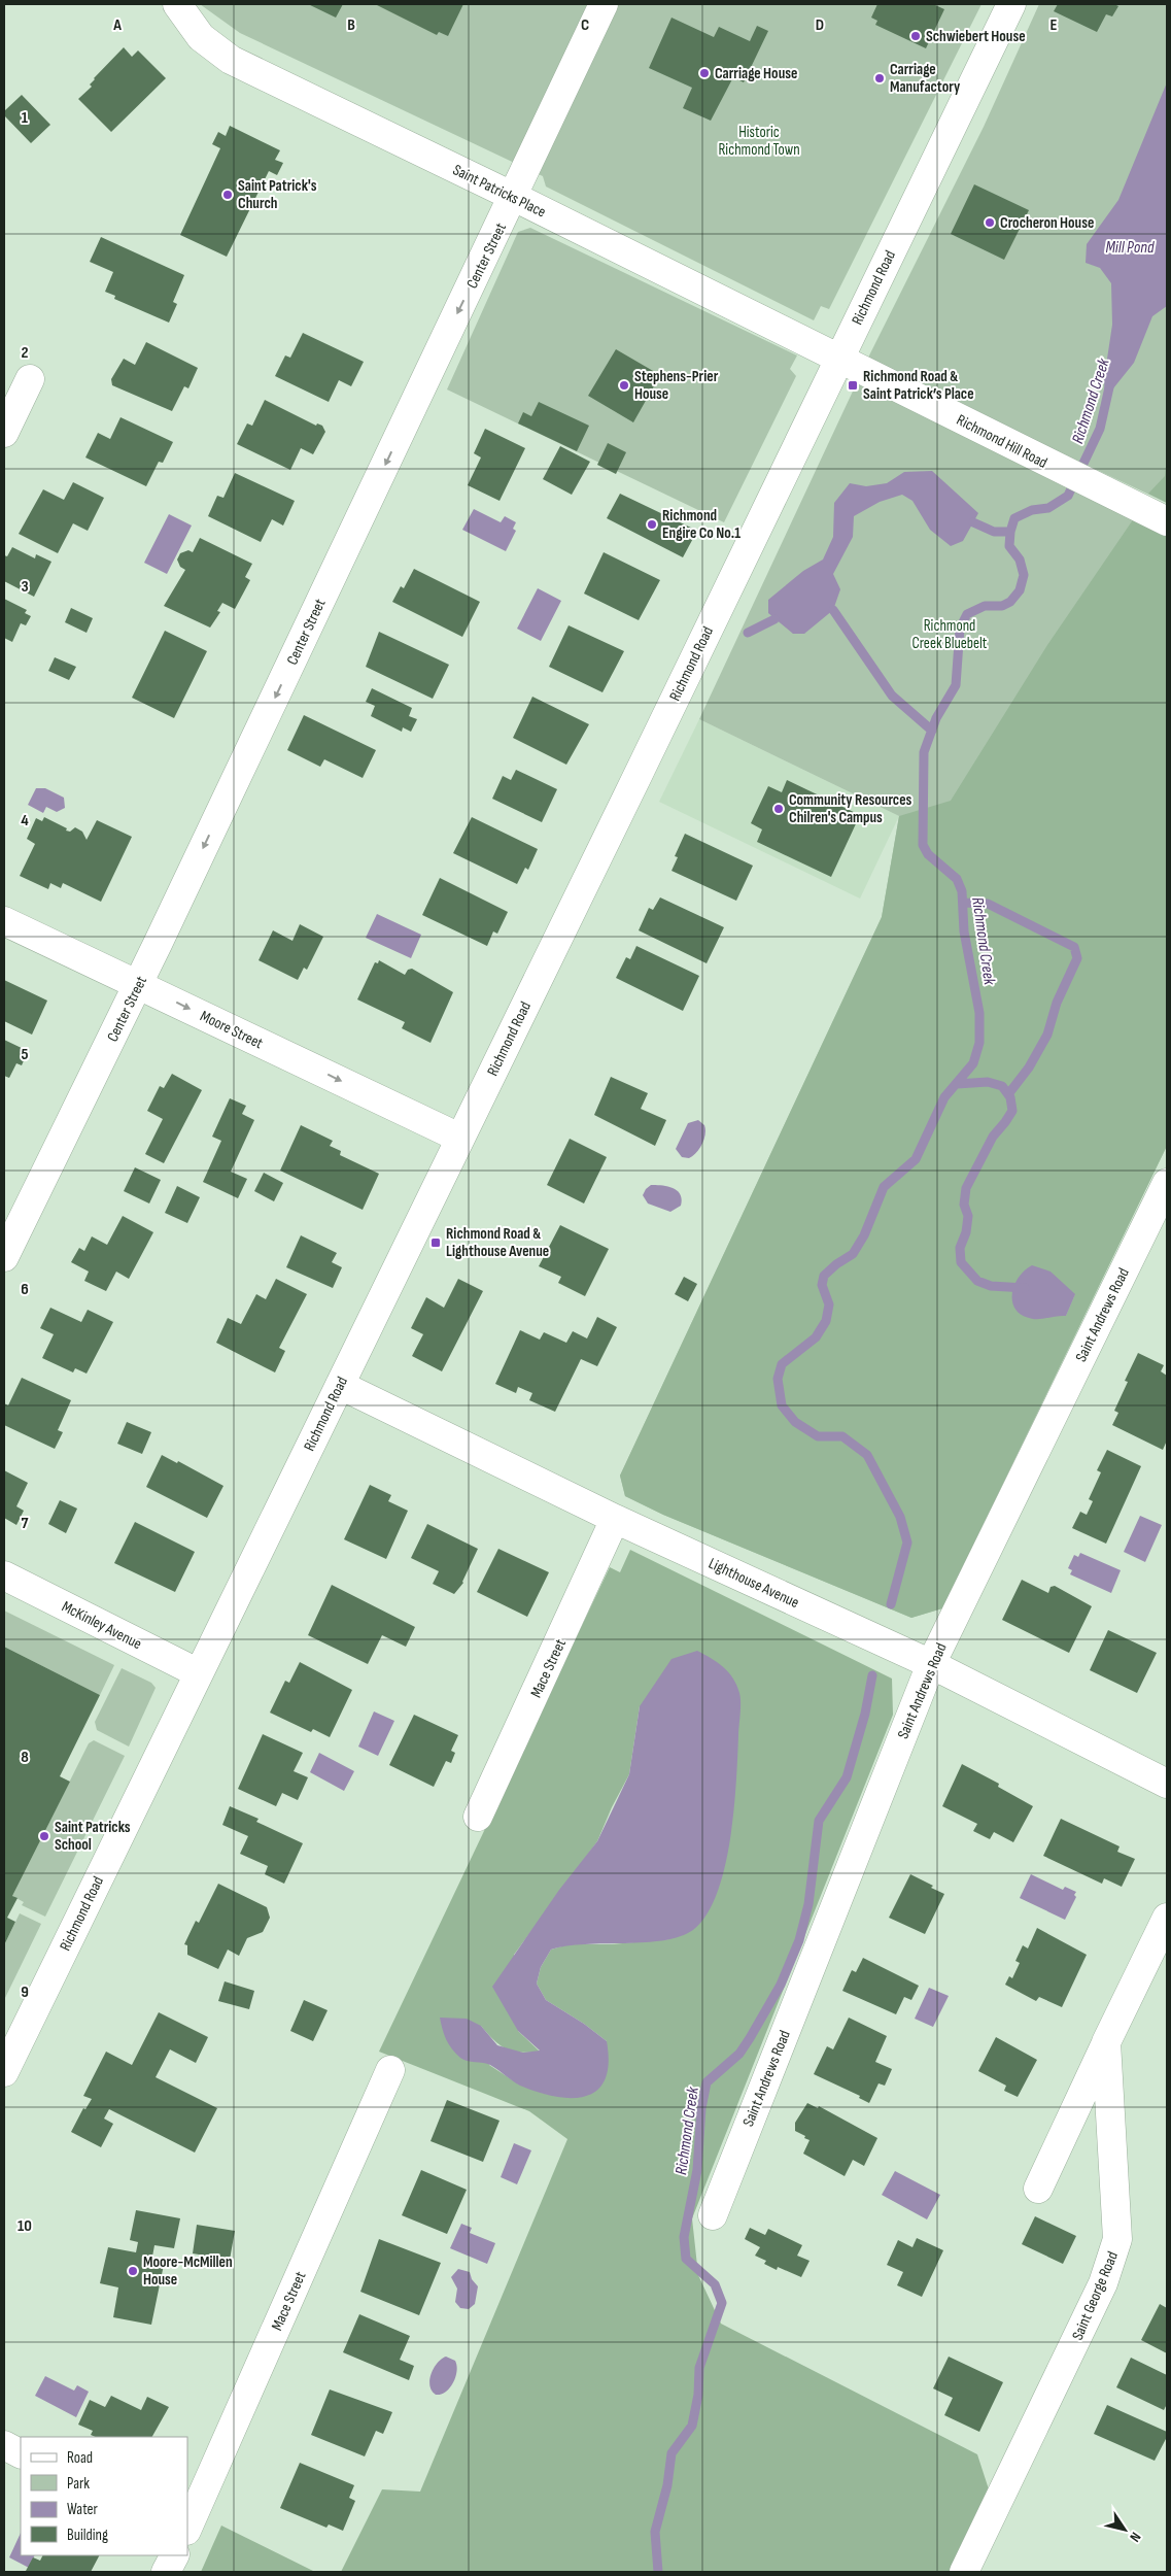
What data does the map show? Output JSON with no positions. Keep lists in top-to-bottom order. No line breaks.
{"streets":{"street":["Saint Patricks Place","Center Street","Richmond Road","Richmond Hill Road","Moore Street","Saint Andrews Road","Lighthouse Avenue","McKinley Avenue","Mace Street","Saint George Road"]},"crossings":[["Saint Patricks Place","Center Street"],["Saint Patricks Place","Richmond Road"],["Saint Patricks Place","Richmond Hill Road"],["Center Street","Moore Street"],["Richmond Road","Richmond Hill Road"],["Richmond Road","Moore Street"],["Richmond Road","Lighthouse Avenue"],["Richmond Road","McKinley Avenue"],["Saint Andrews Road","Lighthouse Avenue"],["Lighthouse Avenue","Mace Street"]],"one_way":["Center Street","Moore Street"],"water":["Mill Pond","Richmond Creek"],"parks":["Historic Richmond Town","Richmond Creek Bluebelt"],"places":{"other":["Schwiebert House","Carriage House","Carriage Manufactory","Saint Patrick's Church","Crocheron House","Stephens-Prier House","Richmond Engire Co No.1","Community Resources Chilren's Campus","Saint Patricks School","Moore-McMillen House"],"transit":["Richmond Road & Saint Patrick’s Place","Richmond Road & Lighthouse Avenue"]},"legend":["Road","Park","Water","Building"],"north":"bottom right","grid":{"columns":["A","B","C","D","E"],"rows":["1","2","3","4","5","6","7","8","9","10"]}}
